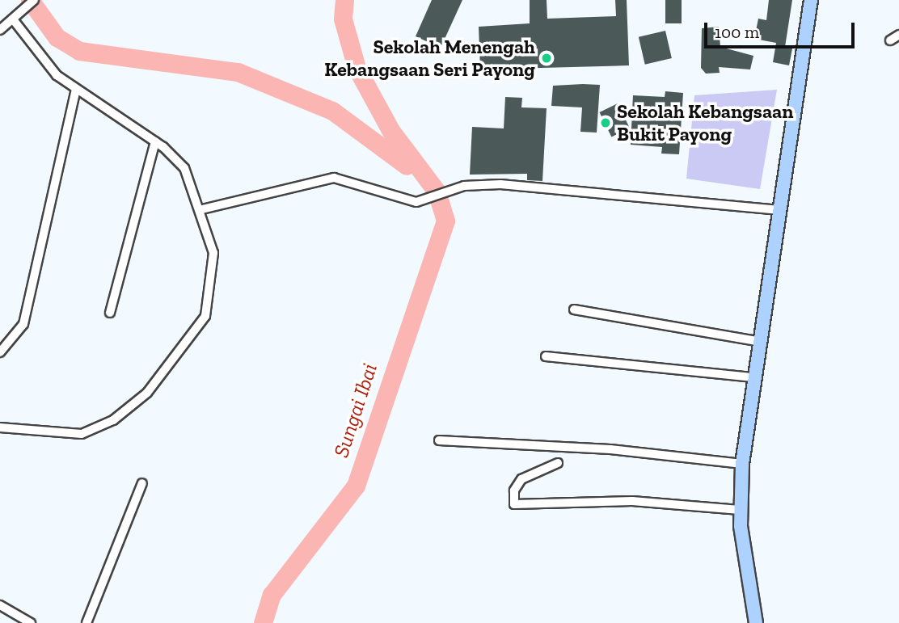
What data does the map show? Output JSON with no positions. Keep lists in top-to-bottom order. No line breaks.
{"water":["Sungai Ibai"],"places":["Sekolah Menengah Kebangsaan Seri Payong","Sekolah Kebangsaan Bukit Payong"],"scale_bar":"100 m"}
